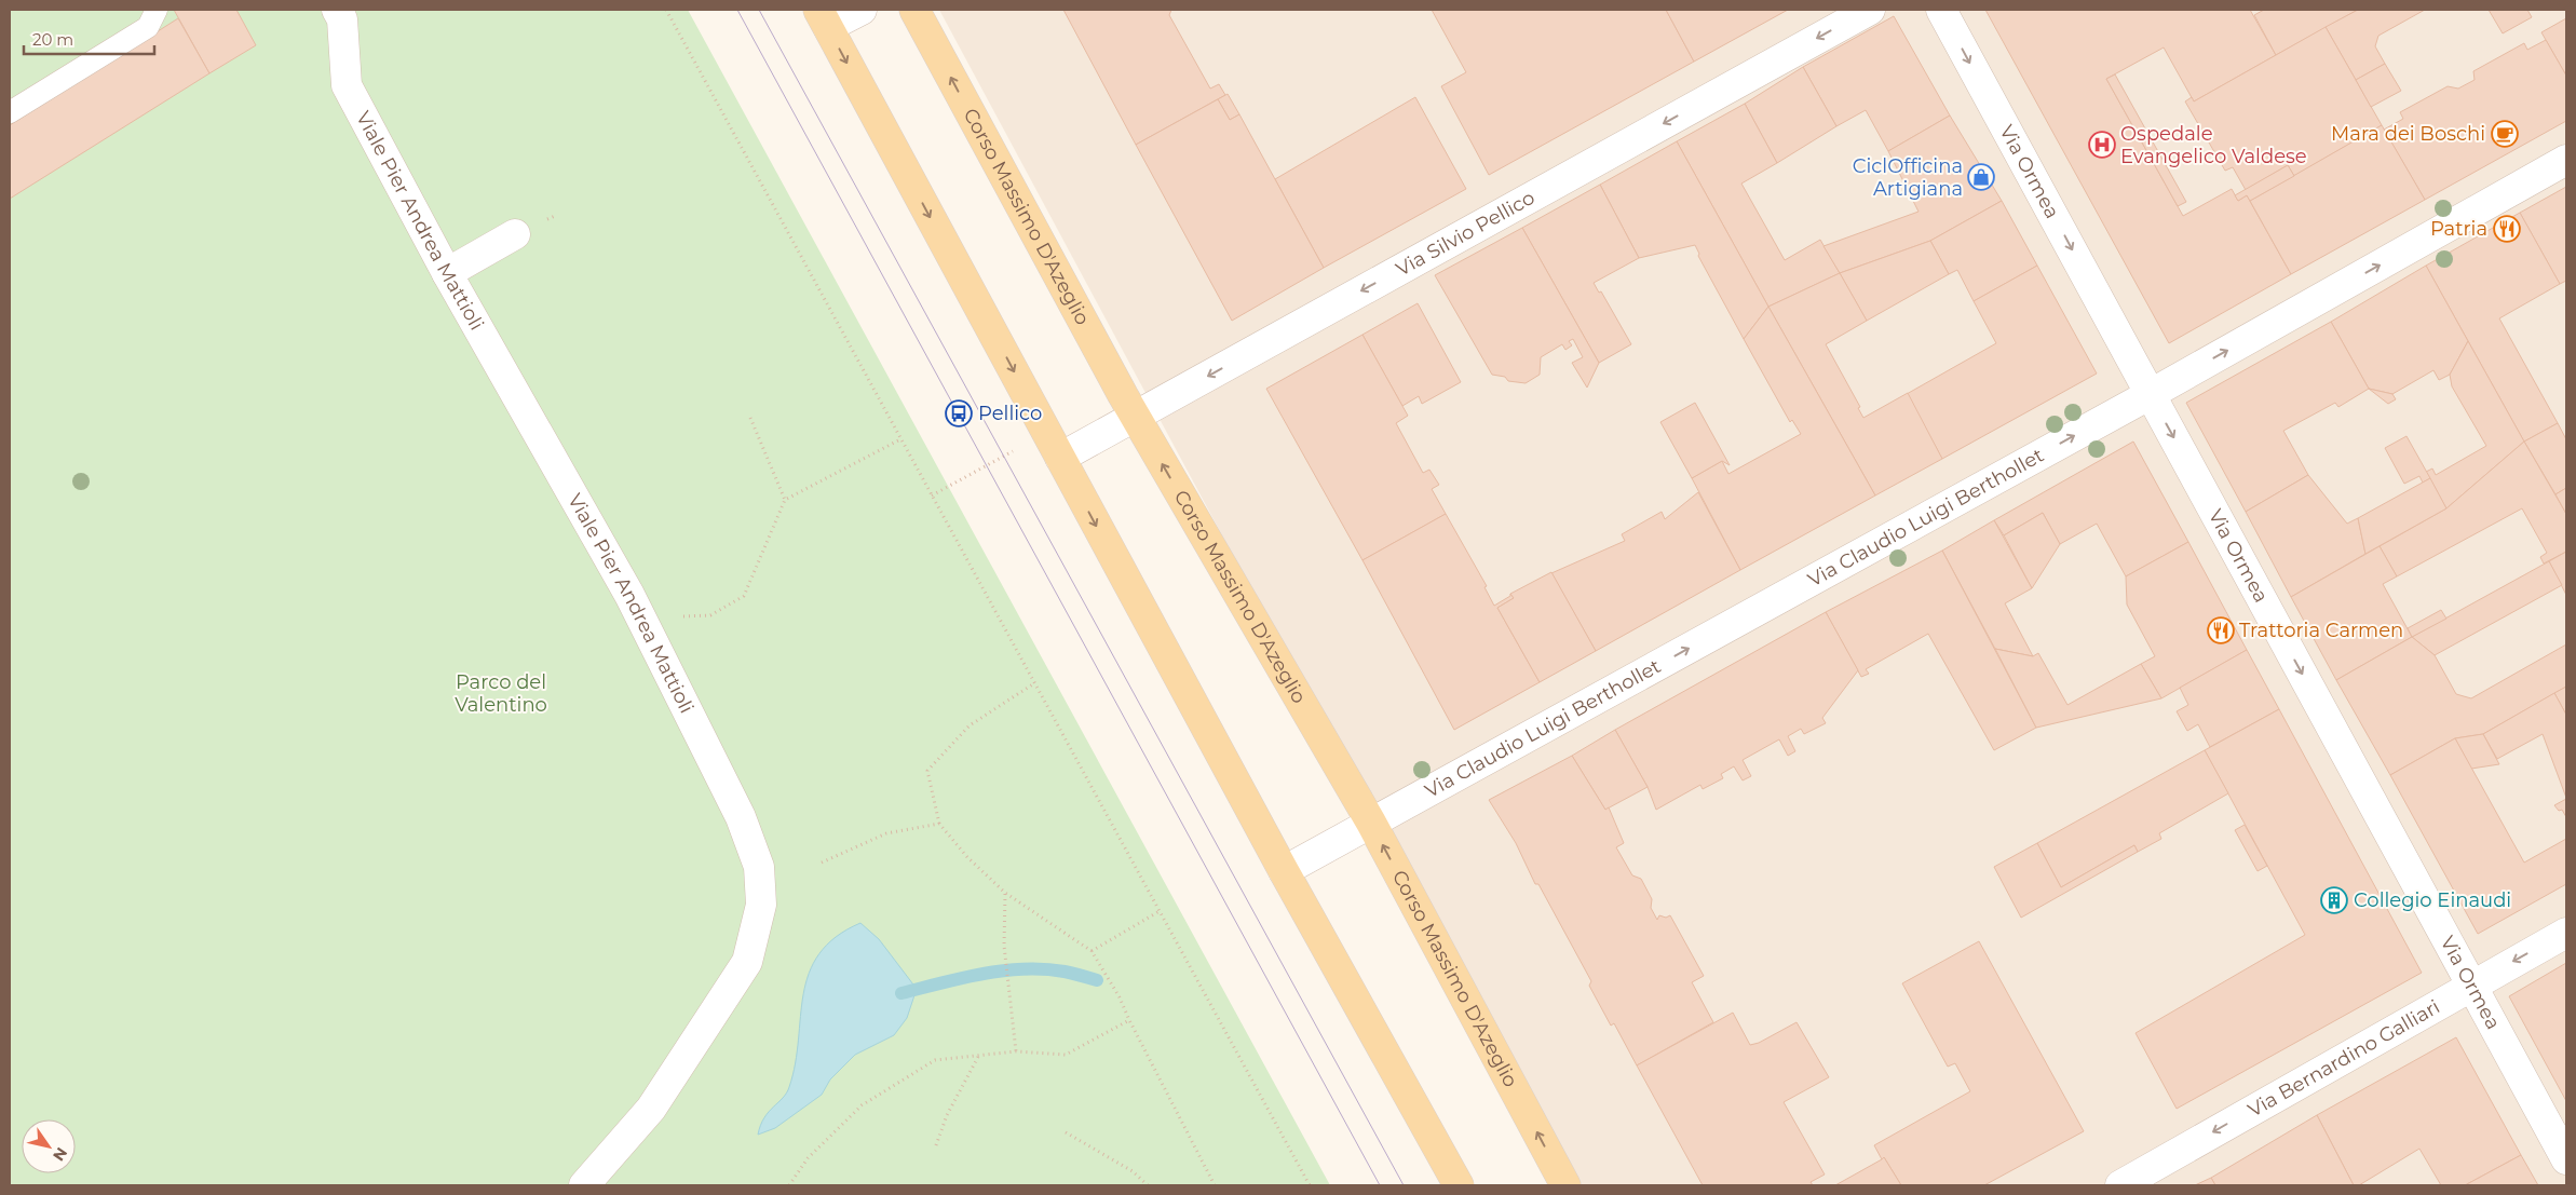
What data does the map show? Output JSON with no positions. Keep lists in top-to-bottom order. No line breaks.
{"streets":{"main road":["Corso Massimo D'Azeglio"],"street":["Via Ormea","Viale Pier Andrea Mattioli","Via Silvio Pellico","Via Claudio Luigi Berthollet","Via Bernardino Galliari"]},"crossings":[["Via Ormea","Via Claudio Luigi Berthollet"],["Via Ormea","Via Bernardino Galliari"],["Corso Massimo D'Azeglio","Via Silvio Pellico"],["Corso Massimo D'Azeglio","Via Claudio Luigi Berthollet"]],"one_way":["Via Ormea","Via Silvio Pellico","Via Claudio Luigi Berthollet","Via Bernardino Galliari"],"parks":["Parco del Valentino"],"places":{"cafe":["Mara dei Boschi"],"hospital":["Ospedale Evangelico Valdese"],"shop":["CiclOfficina Artigiana"],"restaurant":["Patria","Trattoria Carmen"],"bus stop":["Pellico"],"building":["Collegio Einaudi"]},"scale_bar":"20 m","north":"bottom right"}
